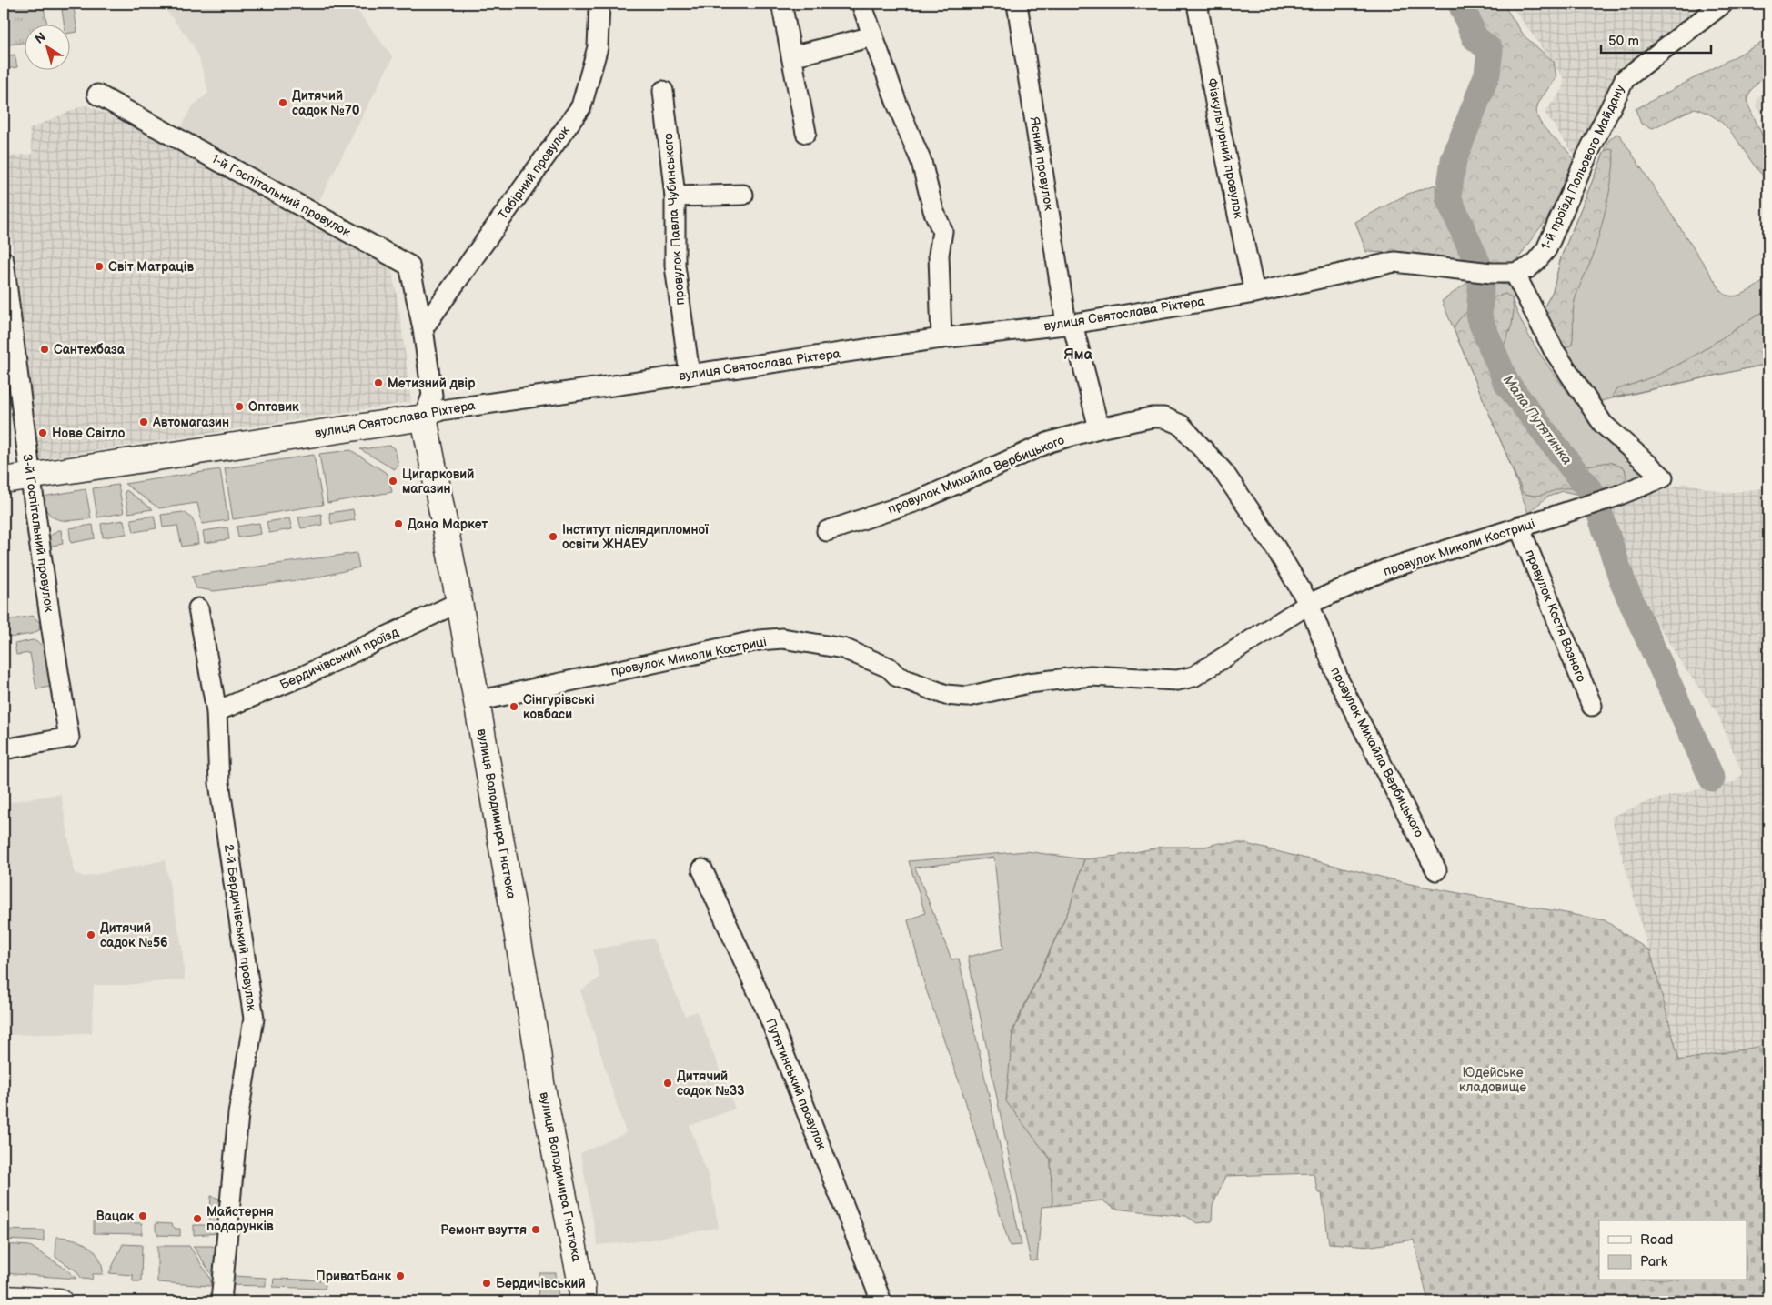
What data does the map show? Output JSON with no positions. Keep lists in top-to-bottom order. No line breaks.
{"streets":{"main road":["вулиця Святослава Ріхтера","вулиця Володимира Гнатюка"],"street":["Фізкультурний провулок","Ясний провулок","1-й проїзд Польового Майдану","Табірний провулок","1-й Госпітальний провулок","провулок Павла Чубинського","провулок Михайла Вербицького","3-й Госпітальний провулок","провулок Миколи Костриці","провулок Костя Возного","Бердичівський проїзд","2-й Бердичівський провулок","Путятинський провулок"]},"crossings":[["Фізкультурний провулок","вулиця Святослава Ріхтера"],["Ясний провулок","вулиця Святослава Ріхтера"],["Ясний провулок","провулок Михайла Вербицького"],["1-й проїзд Польового Майдану","вулиця Святослава Ріхтера"],["1-й проїзд Польового Майдану","провулок Миколи Костриці"],["Табірний провулок","1-й Госпітальний провулок"],["провулок Павла Чубинського","вулиця Святослава Ріхтера"],["вулиця Святослава Ріхтера","3-й Госпітальний провулок"],["вулиця Святослава Ріхтера","провулок Миколи Костриці"],["вулиця Святослава Ріхтера","вулиця Володимира Гнатюка"],["провулок Михайла Вербицького","провулок Миколи Костриці"],["провулок Миколи Костриці","провулок Костя Возного"],["провулок Миколи Костриці","вулиця Володимира Гнатюка"],["Бердичівський проїзд","вулиця Володимира Гнатюка"],["Бердичівський проїзд","2-й Бердичівський провулок"]],"districts":["Яма"],"water":["Мала Путятинка"],"parks":["Юдейське кладовище"],"places":["Дитячий садок №70","Світ Матраців","Сантехбаза","Метизний двір","Оптовик","Автомагазин","Нове Світло","Цигарковий магазин","Дана Маркет","Інститут післядипломної освіти ЖНАЕУ","Сінгурівські ковбаси","Дитячий садок №56","Дитячий садок №33","Вацак","Майстерня подарунків","Ремонт взуття","ПриватБанк","Бердичівський"],"legend":["Road","Park"],"scale_bar":"50 m","north":"top left"}
